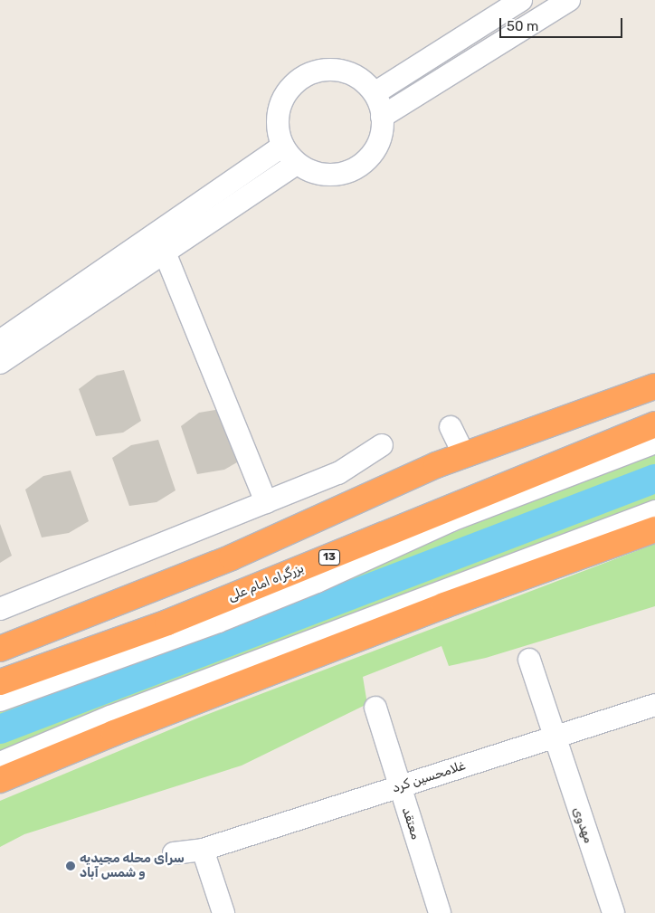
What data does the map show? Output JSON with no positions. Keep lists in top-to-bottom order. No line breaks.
{"streets":{"highway":["13","بزرگراه امام علی"],"street":["غلامحسین کرد","معتقد","مهدوی"]},"crossings":[["غلامحسین کرد","معتقد"],["غلامحسین کرد","مهدوی"]],"places":["سرای محله مجیدیه و شمس آباد"],"scale_bar":"50 m"}
